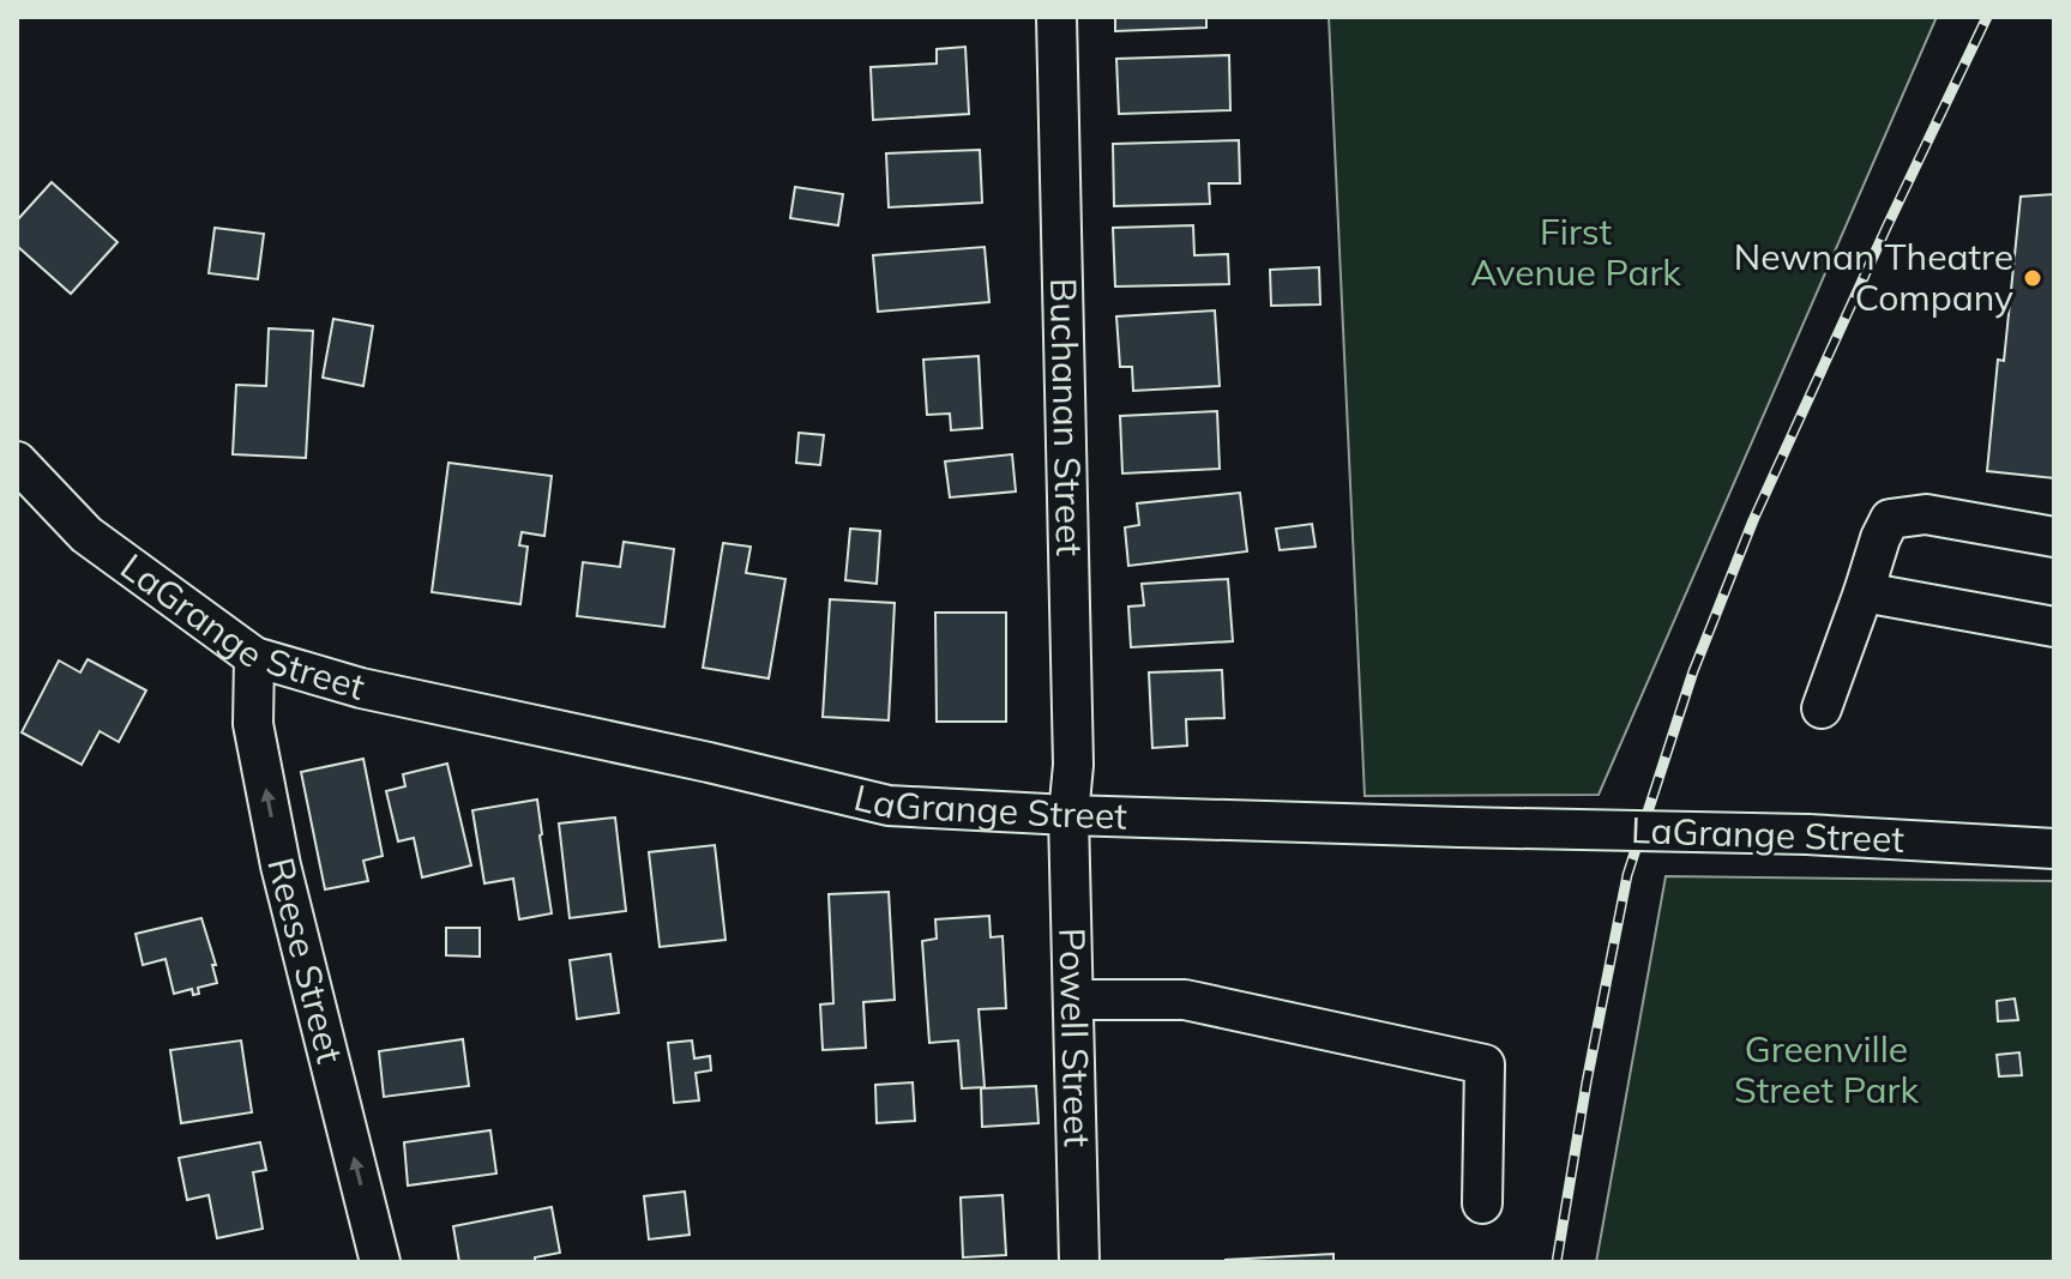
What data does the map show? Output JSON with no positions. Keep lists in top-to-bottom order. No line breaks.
{"streets":{"street":["Buchanan Street","LaGrange Street","Reese Street","Powell Street"]},"crossings":[["Buchanan Street","LaGrange Street"],["Buchanan Street","Powell Street"],["LaGrange Street","Reese Street"],["LaGrange Street","Powell Street"]],"one_way":["Reese Street"],"parks":["First Avenue Park","Greenville Street Park"],"places":["Newnan Theatre Company"]}
